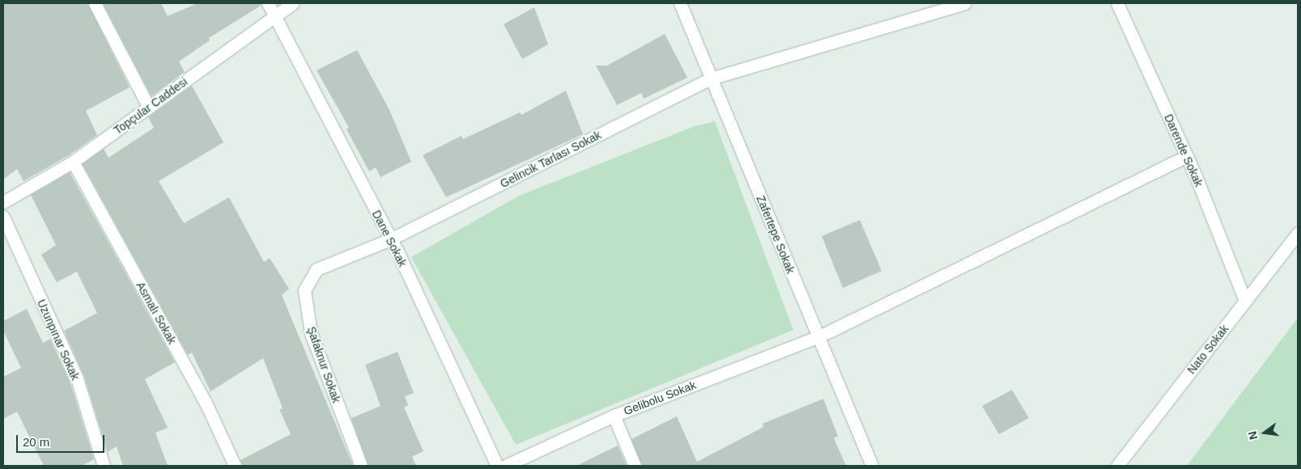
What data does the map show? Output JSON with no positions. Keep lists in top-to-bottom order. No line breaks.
{"streets":{"street":["Topçular Caddesi","Darende Sokak","Gelincik Tarlası Sokak","Zafertepe Sokak","Dane Sokak","Asmalı Sokak","Uzunpınar Sokak","Nato Sokak","Şafaknur Sokak","Gelibolu Sokak"]},"crossings":[["Topçular Caddesi","Dane Sokak"],["Topçular Caddesi","Asmalı Sokak"],["Darende Sokak","Nato Sokak"],["Darende Sokak","Gelibolu Sokak"],["Gelincik Tarlası Sokak","Zafertepe Sokak"],["Gelincik Tarlası Sokak","Dane Sokak"],["Gelincik Tarlası Sokak","Şafaknur Sokak"],["Zafertepe Sokak","Gelibolu Sokak"],["Dane Sokak","Şafaknur Sokak"]],"scale_bar":"20 m","north":"left"}
